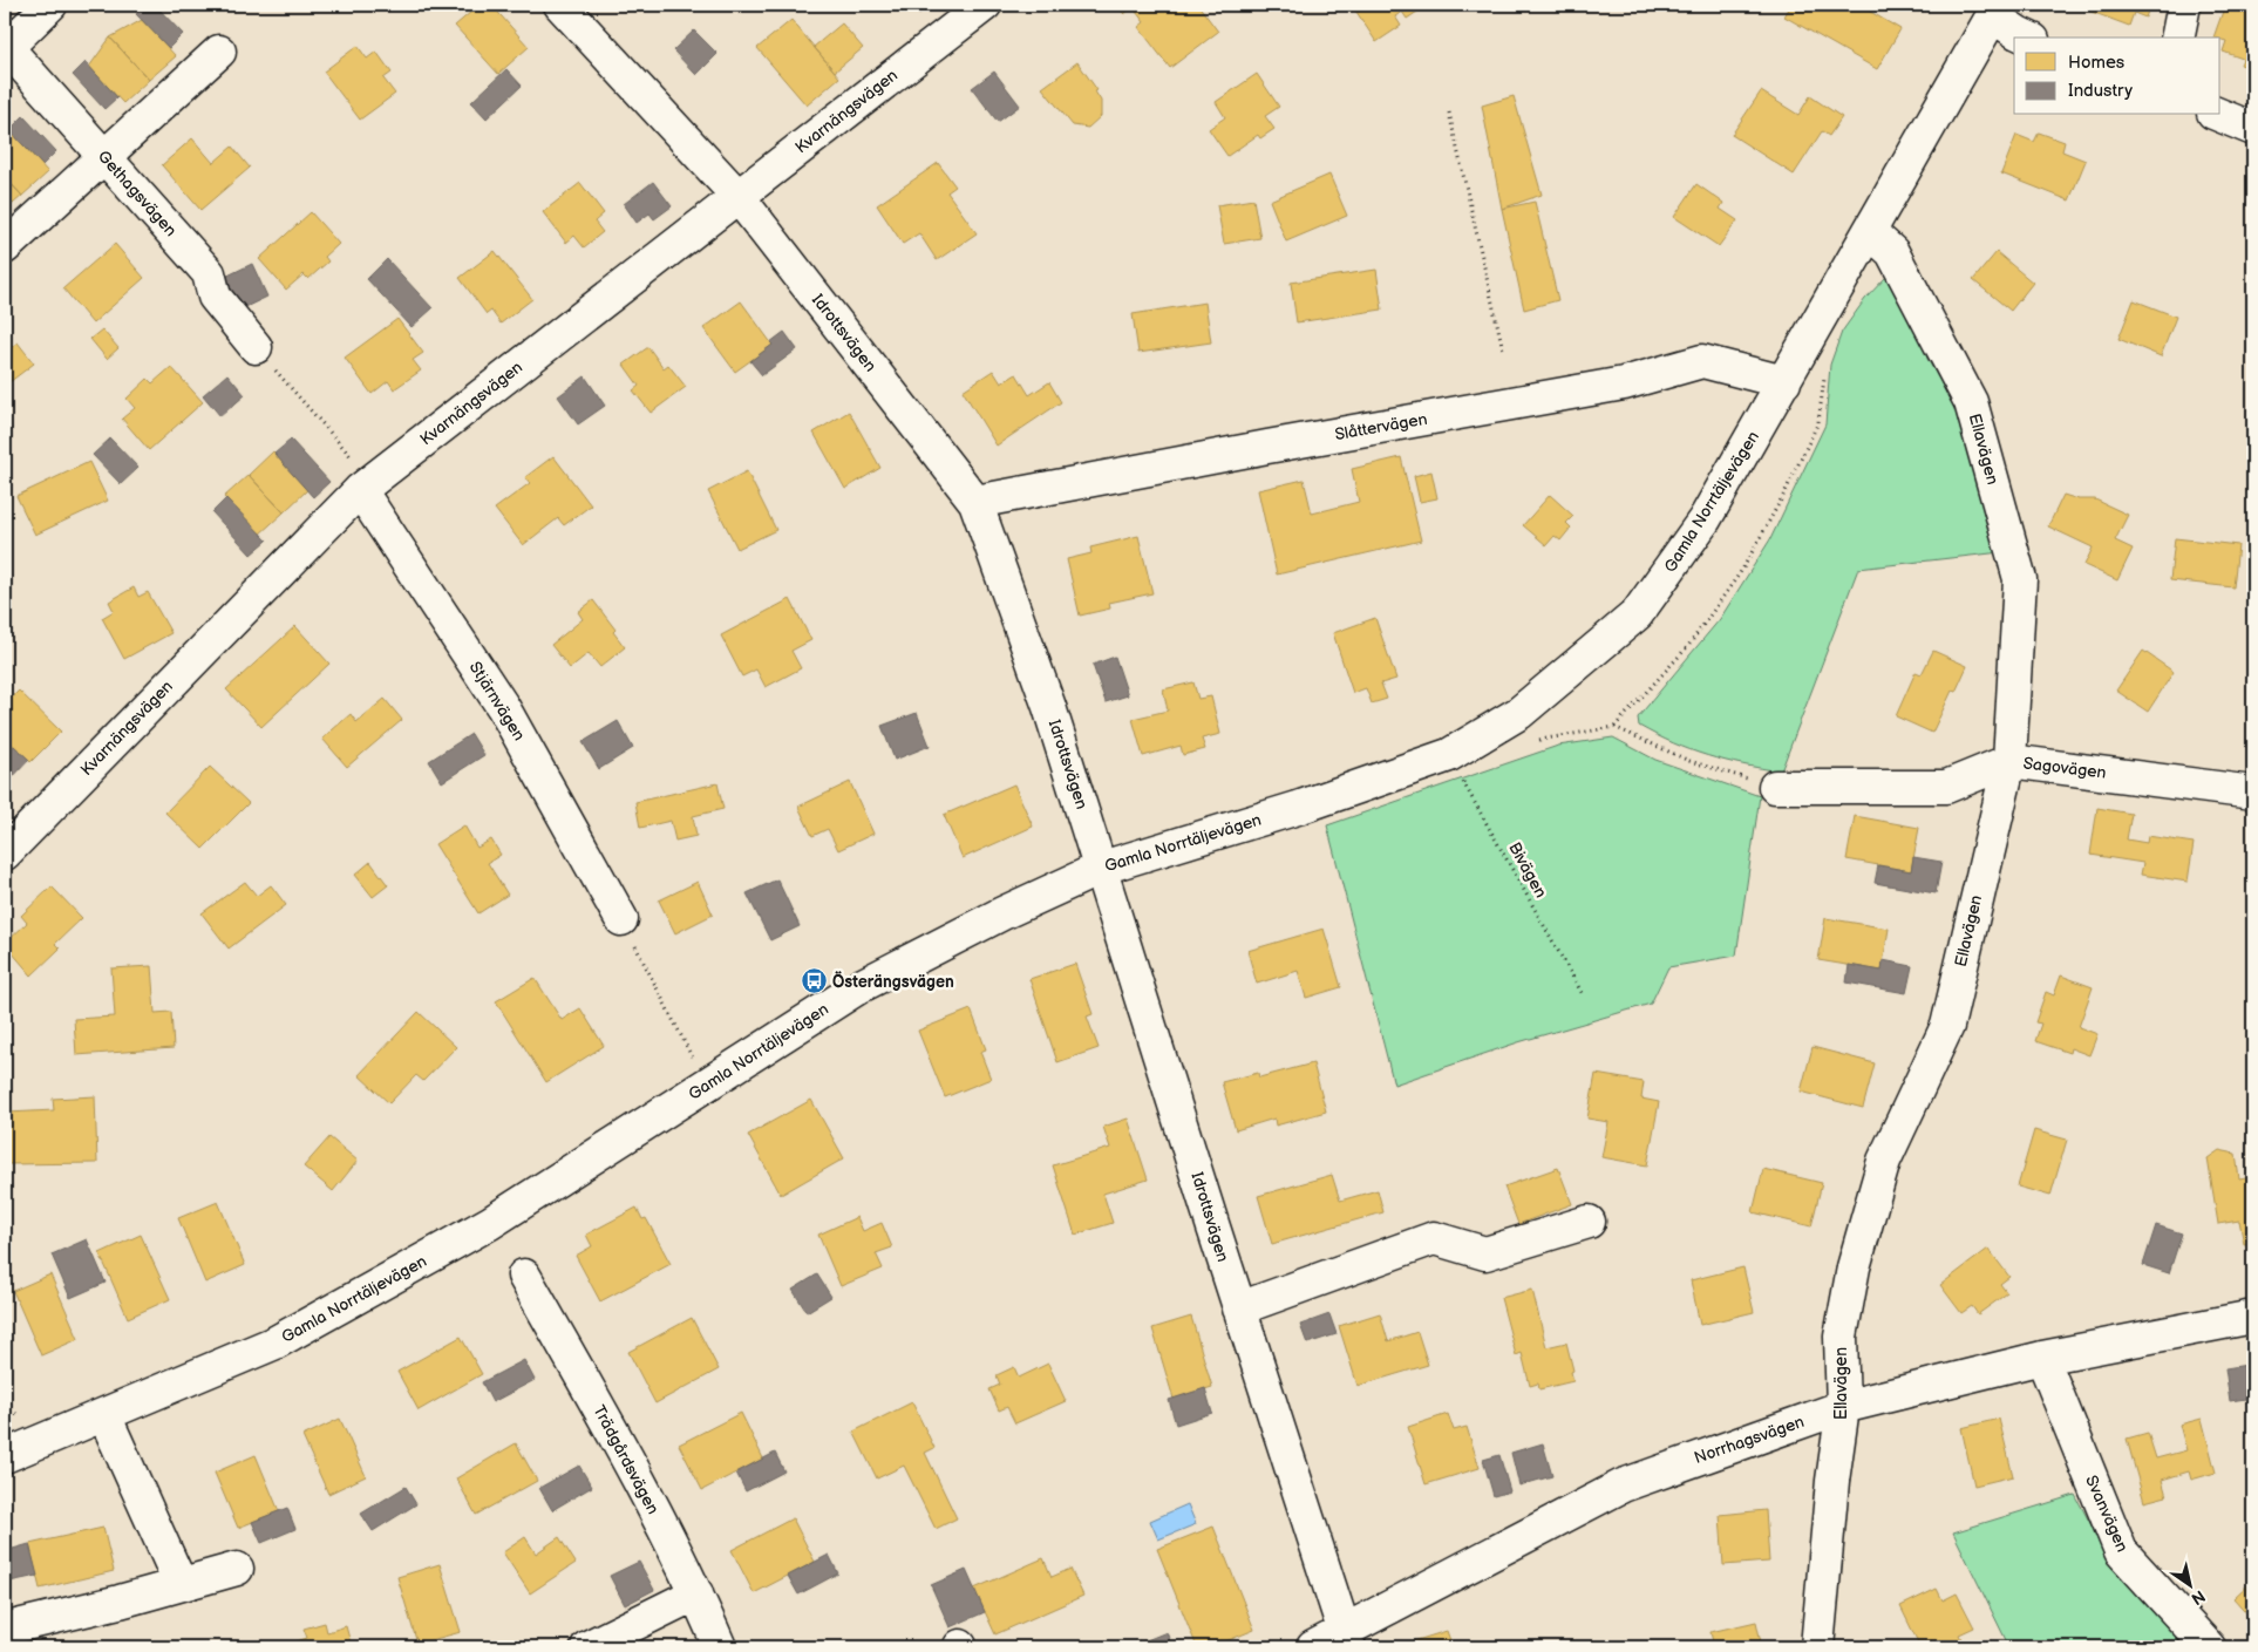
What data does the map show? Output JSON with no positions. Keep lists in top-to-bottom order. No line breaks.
{"streets":{"street":["Kvarnängsvägen","Gethagsvägen","Idrottsvägen","Slåttervägen","Ellavägen","Gamla Norrtäljevägen","Stjärnvägen","Sagovägen","Norrhagsvägen","Trädgårdsvägen","Svanvägen"],"path":["Bivägen"]},"crossings":[["Kvarnängsvägen","Idrottsvägen"],["Kvarnängsvägen","Stjärnvägen"],["Idrottsvägen","Slåttervägen"],["Idrottsvägen","Gamla Norrtäljevägen"],["Idrottsvägen","Norrhagsvägen"],["Slåttervägen","Gamla Norrtäljevägen"],["Ellavägen","Gamla Norrtäljevägen"],["Ellavägen","Sagovägen"],["Ellavägen","Norrhagsvägen"],["Gamla Norrtäljevägen","Bivägen"],["Norrhagsvägen","Svanvägen"]],"places":{"bus stop":["Österängsvägen"]},"legend":["Homes","Industry"],"north":"bottom right"}
